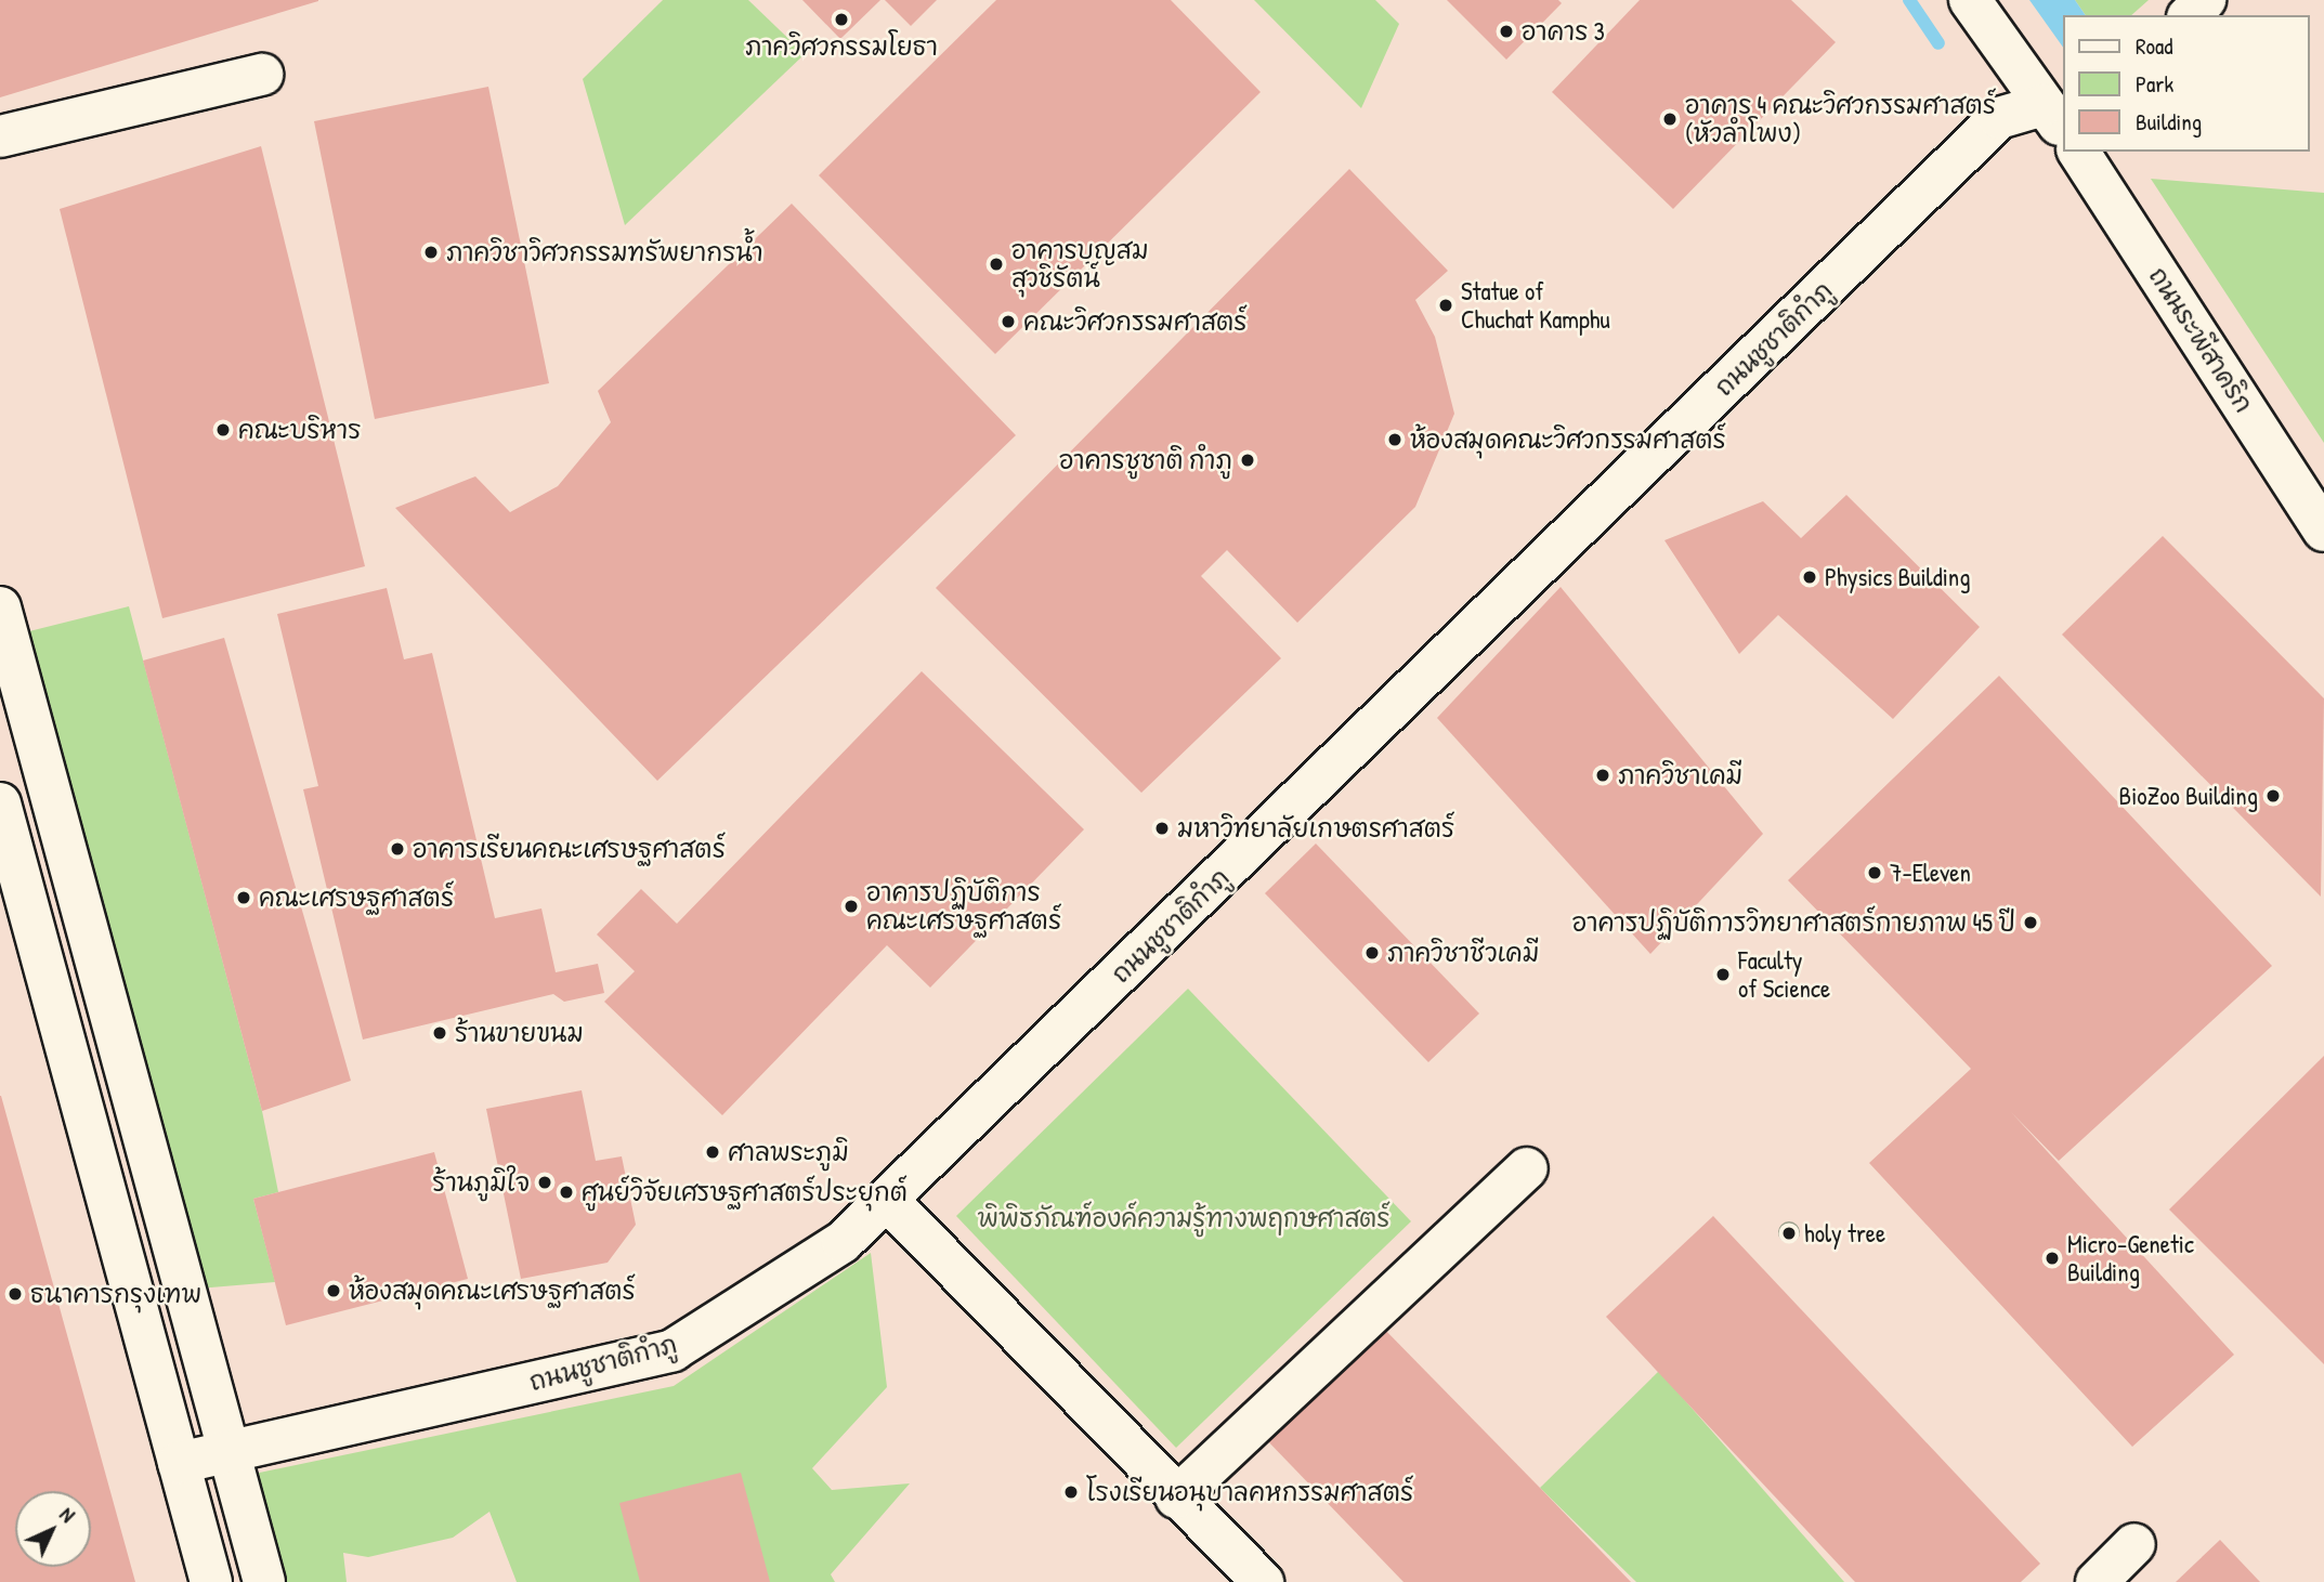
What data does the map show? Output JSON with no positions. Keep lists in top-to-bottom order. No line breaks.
{"streets":{"street":["ถนนชูชาติกำภู","ถนนระพีสาคริก"]},"parks":["พิพิธภัณฑ์องค์ความรู้ทางพฤกษศาสตร์"],"places":["ภาควิศวกรรมโยธา","อาคาร 3","อาคาร 4 คณะวิศวกรรมศาสตร์ (หัวลำโพง)","ภาควิชาวิศวกรรมทรัพยากรน้ำ","อาคารบุญสม สุวชิรัตน์","Statue of Chuchat Kamphu","คณะวิศวกรรมศาสตร์","คณะบริหาร","ห้องสมุดคณะวิศวกรรมศาสตร์","อาคารชูชาติ กำภู","Physics Building","ภาควิชาเคมี","BioZoo Building","มหาวิทยาลัยเกษตรศาสตร์","อาคารเรียนคณะเศรษฐศาสตร์","7-Eleven","คณะเศรษฐศาสตร์","อาคารปฏิบัติการ คณะเศรษฐศาสตร์","อาคารปฏิบัติการวิทยาศาสตร์กายภาพ 45 ปี","ภาควิชาชีวเคมี","Faculty of Science","ร้านขายขนม","ศาลพระภูมิ","ร้านภูมิใจ","ศูนย์วิจัยเศรษฐศาสตร์ประยุกต์","holy tree","Micro-Genetic Building","ห้องสมุดคณะเศรษฐศาสตร์","ธนาคารกรุงเทพ","โรงเรียนอนุบาลคหกรรมศาสตร์"],"legend":["Road","Park","Building"],"north":"top right"}
